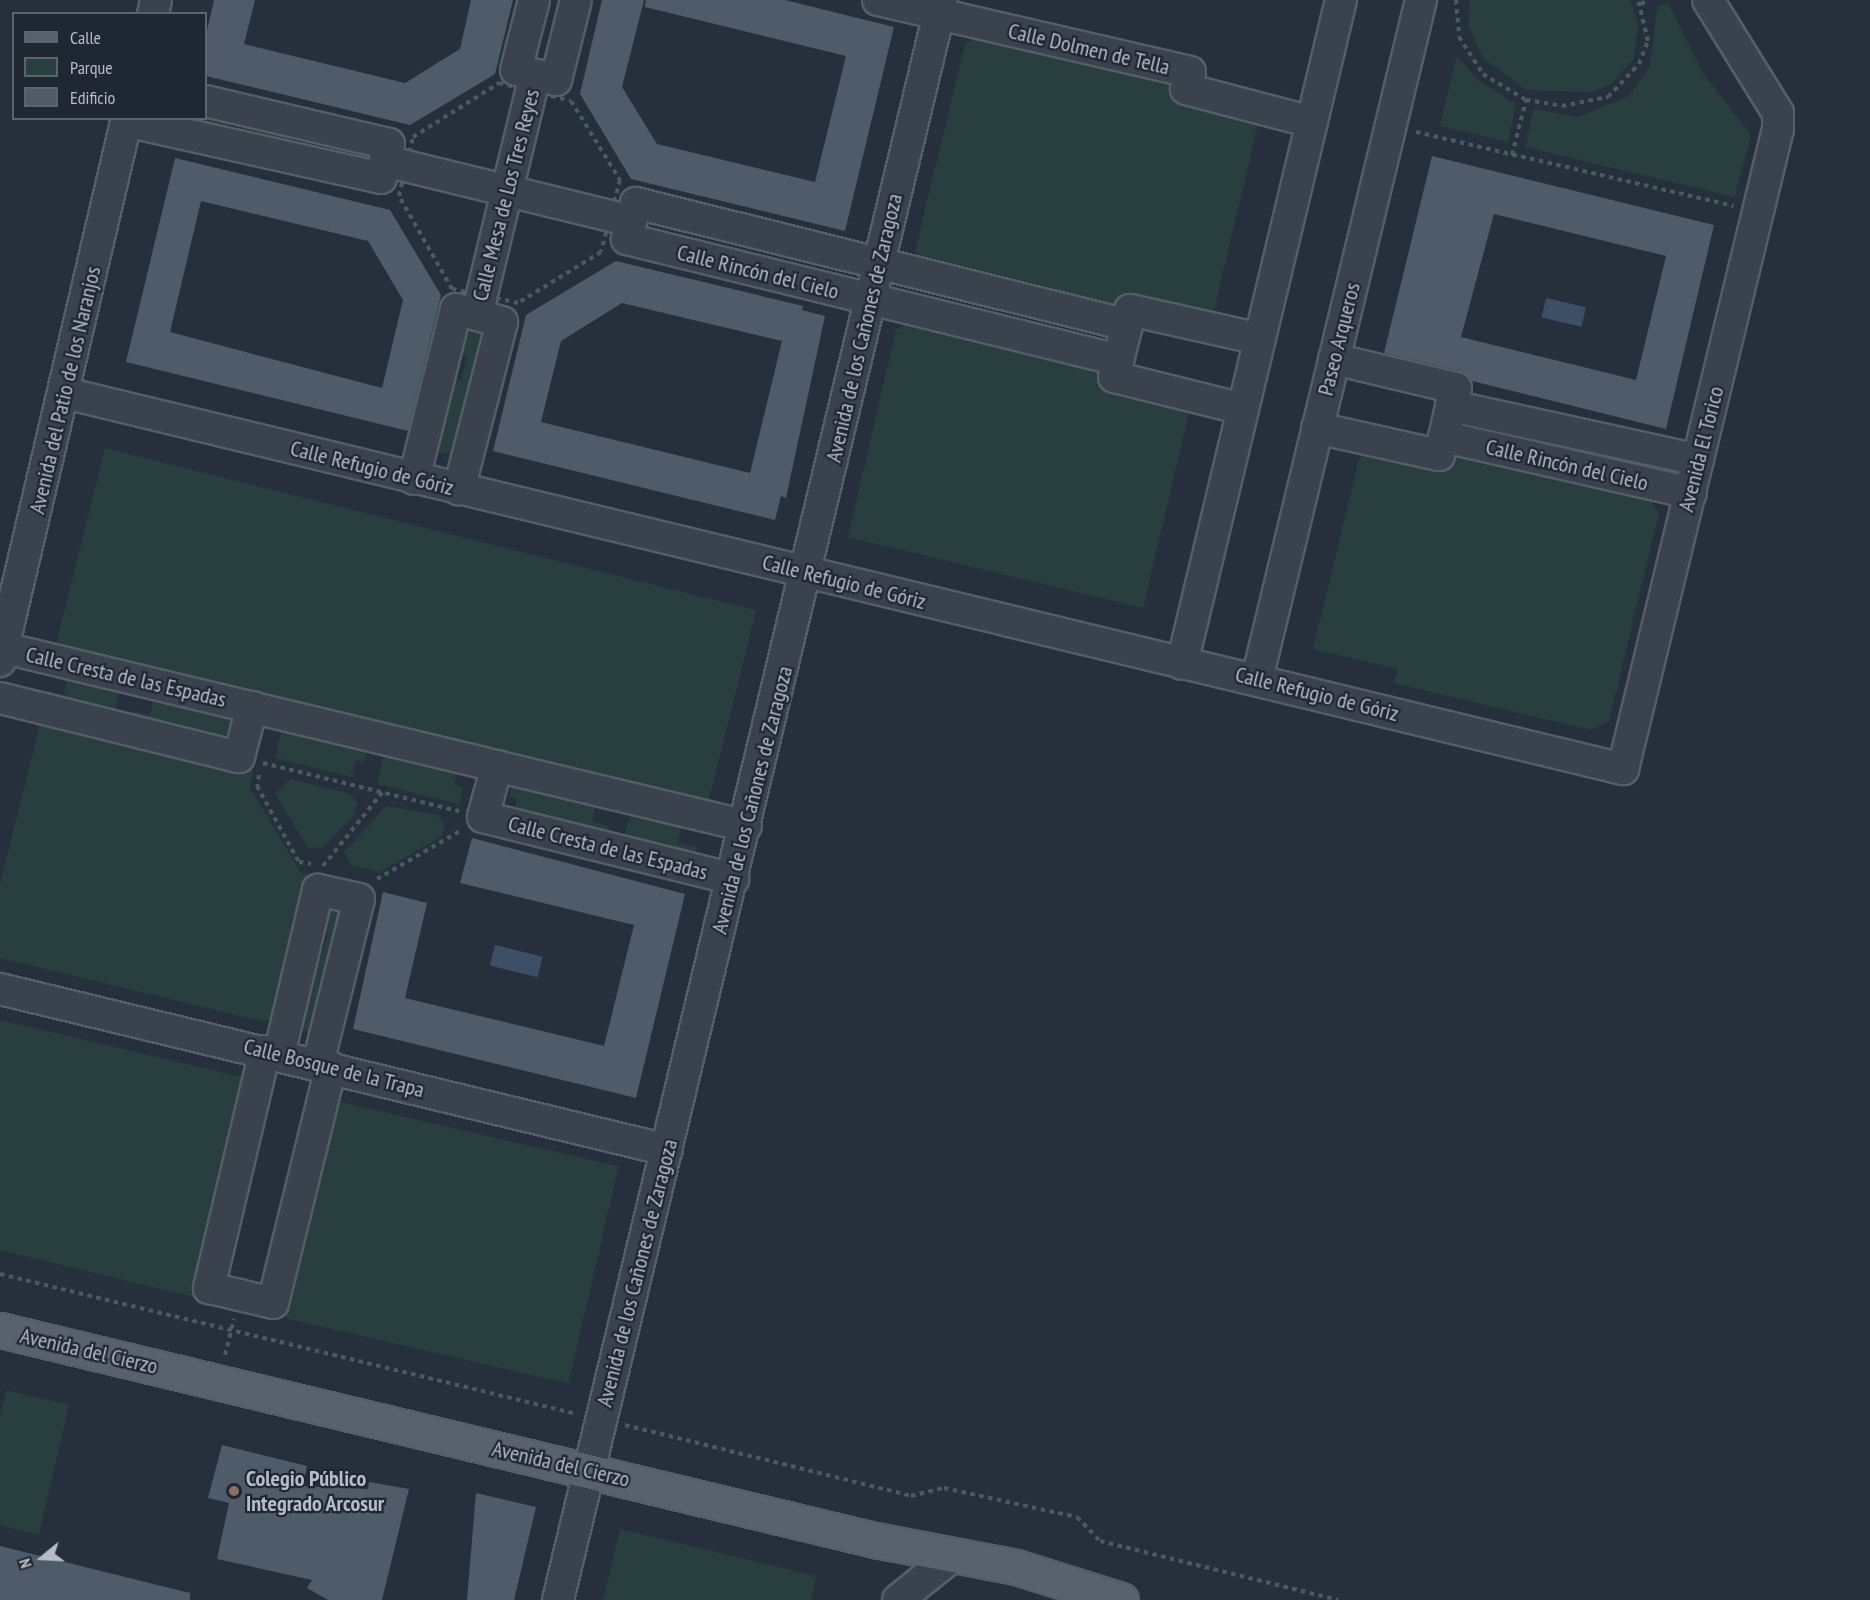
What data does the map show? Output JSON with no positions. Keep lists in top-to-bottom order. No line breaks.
{"streets":{"main road":["Avenida del Cierzo"],"street":["Calle Dolmen de Tella","Calle Mesa de Los Tres Reyes","Calle Rincón del Cielo","Avenida de los Cañones de Zaragoza","Paseo Arqueros","Avenida del Patio de los Naranjos","Avenida El Torico","Calle Refugio de Góriz","Calle Cresta de las Espadas","Calle Bosque de la Trapa"]},"crossings":[["Calle Dolmen de Tella","Avenida de los Cañones de Zaragoza"],["Calle Mesa de Los Tres Reyes","Calle Refugio de Góriz"],["Calle Rincón del Cielo","Avenida de los Cañones de Zaragoza"],["Calle Rincón del Cielo","Avenida El Torico"],["Avenida de los Cañones de Zaragoza","Calle Refugio de Góriz"],["Avenida de los Cañones de Zaragoza","Calle Cresta de las Espadas"],["Avenida de los Cañones de Zaragoza","Calle Bosque de la Trapa"],["Avenida de los Cañones de Zaragoza","Avenida del Cierzo"],["Paseo Arqueros","Calle Refugio de Góriz"],["Avenida del Patio de los Naranjos","Calle Refugio de Góriz"],["Avenida del Patio de los Naranjos","Calle Cresta de las Espadas"],["Avenida El Torico","Calle Refugio de Góriz"]],"places":["Colegio Público Integrado Arcosur"],"legend":["Calle","Parque","Edificio"],"north":"left"}
